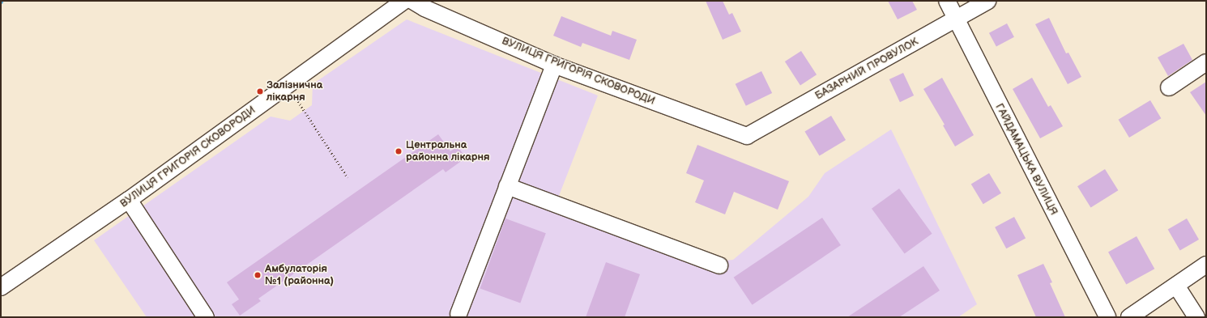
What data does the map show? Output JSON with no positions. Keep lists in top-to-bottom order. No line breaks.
{"streets":{"street":["БАЗАРНИЙ ПРОВУЛОК","ВУЛИЦЯ ГРИГОРІЯ СКОВОРОДИ","ГАЙДАМАЦЬКА ВУЛИЦЯ"]},"crossings":[["БАЗАРНИЙ ПРОВУЛОК","ВУЛИЦЯ ГРИГОРІЯ СКОВОРОДИ"],["БАЗАРНИЙ ПРОВУЛОК","ГАЙДАМАЦЬКА ВУЛИЦЯ"]],"places":["Залізнична лікарня","Центральна районна лікарня","Амбулаторія №1 (районна)"]}
